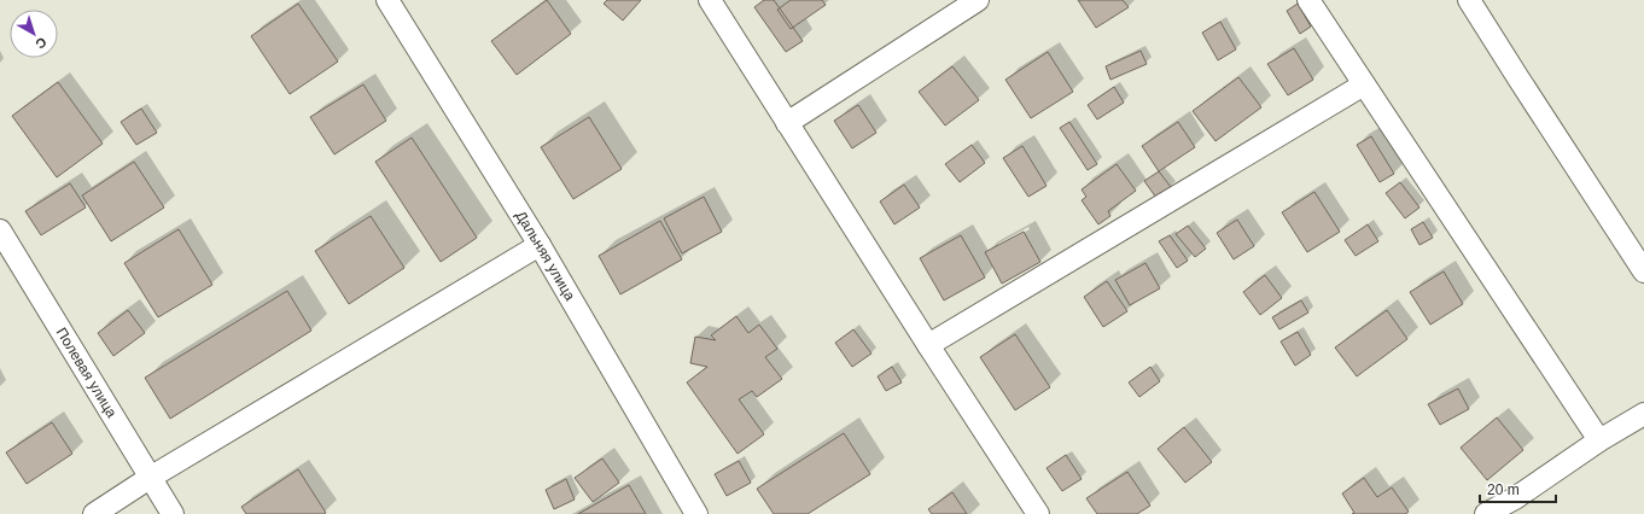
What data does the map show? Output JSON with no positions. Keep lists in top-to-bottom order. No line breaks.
{"streets":{"street":["Дальняя улица","Полевая улица"]},"scale_bar":"20 m","north":"bottom right"}
